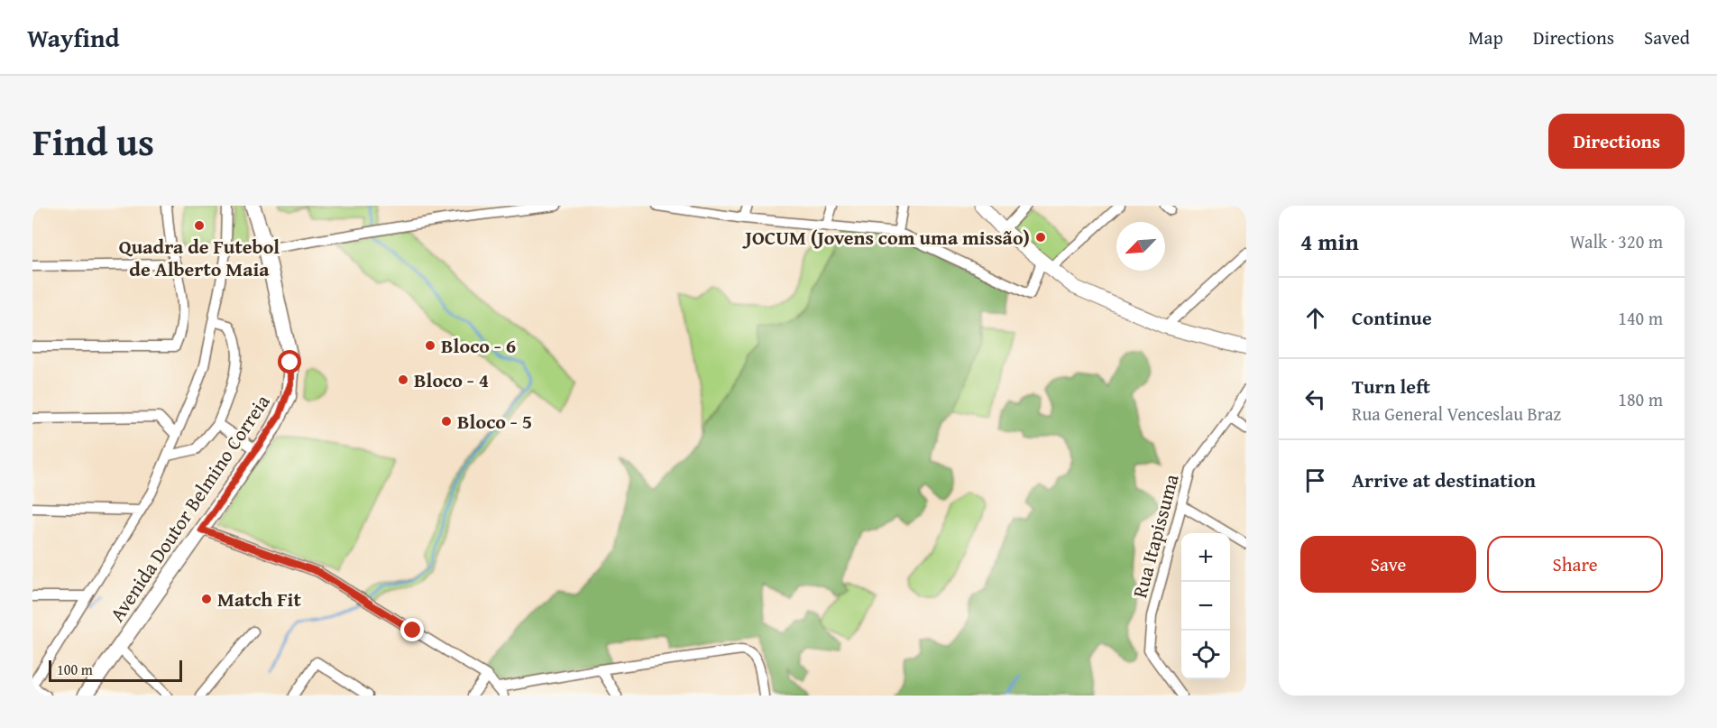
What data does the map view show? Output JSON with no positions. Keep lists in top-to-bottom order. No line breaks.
{"streets":{"main road":["Avenida Doutor Belmino Correia"],"street":["Rua Itapissuma"]},"places":["Quadra de Futebol de Alberto Maia","JOCUM (Jovens com uma missão)","Bloco - 6","Bloco - 4","Bloco - 5","Match Fit"],"scale_bar":"100 m","north":"bottom left","page":{"header":"Wayfind","nav":["Map","Directions","Saved"],"title":"Find us","buttons":["Directions",["Save","Share"]],"heading":["4 min","Walk · 320 m"],"list":[["Continue","140 m"],["Turn left","Rua General Venceslau Braz","180 m"],"Arrive at destination"],"map_buttons":["+","−"],"scale":"100 m"}}
